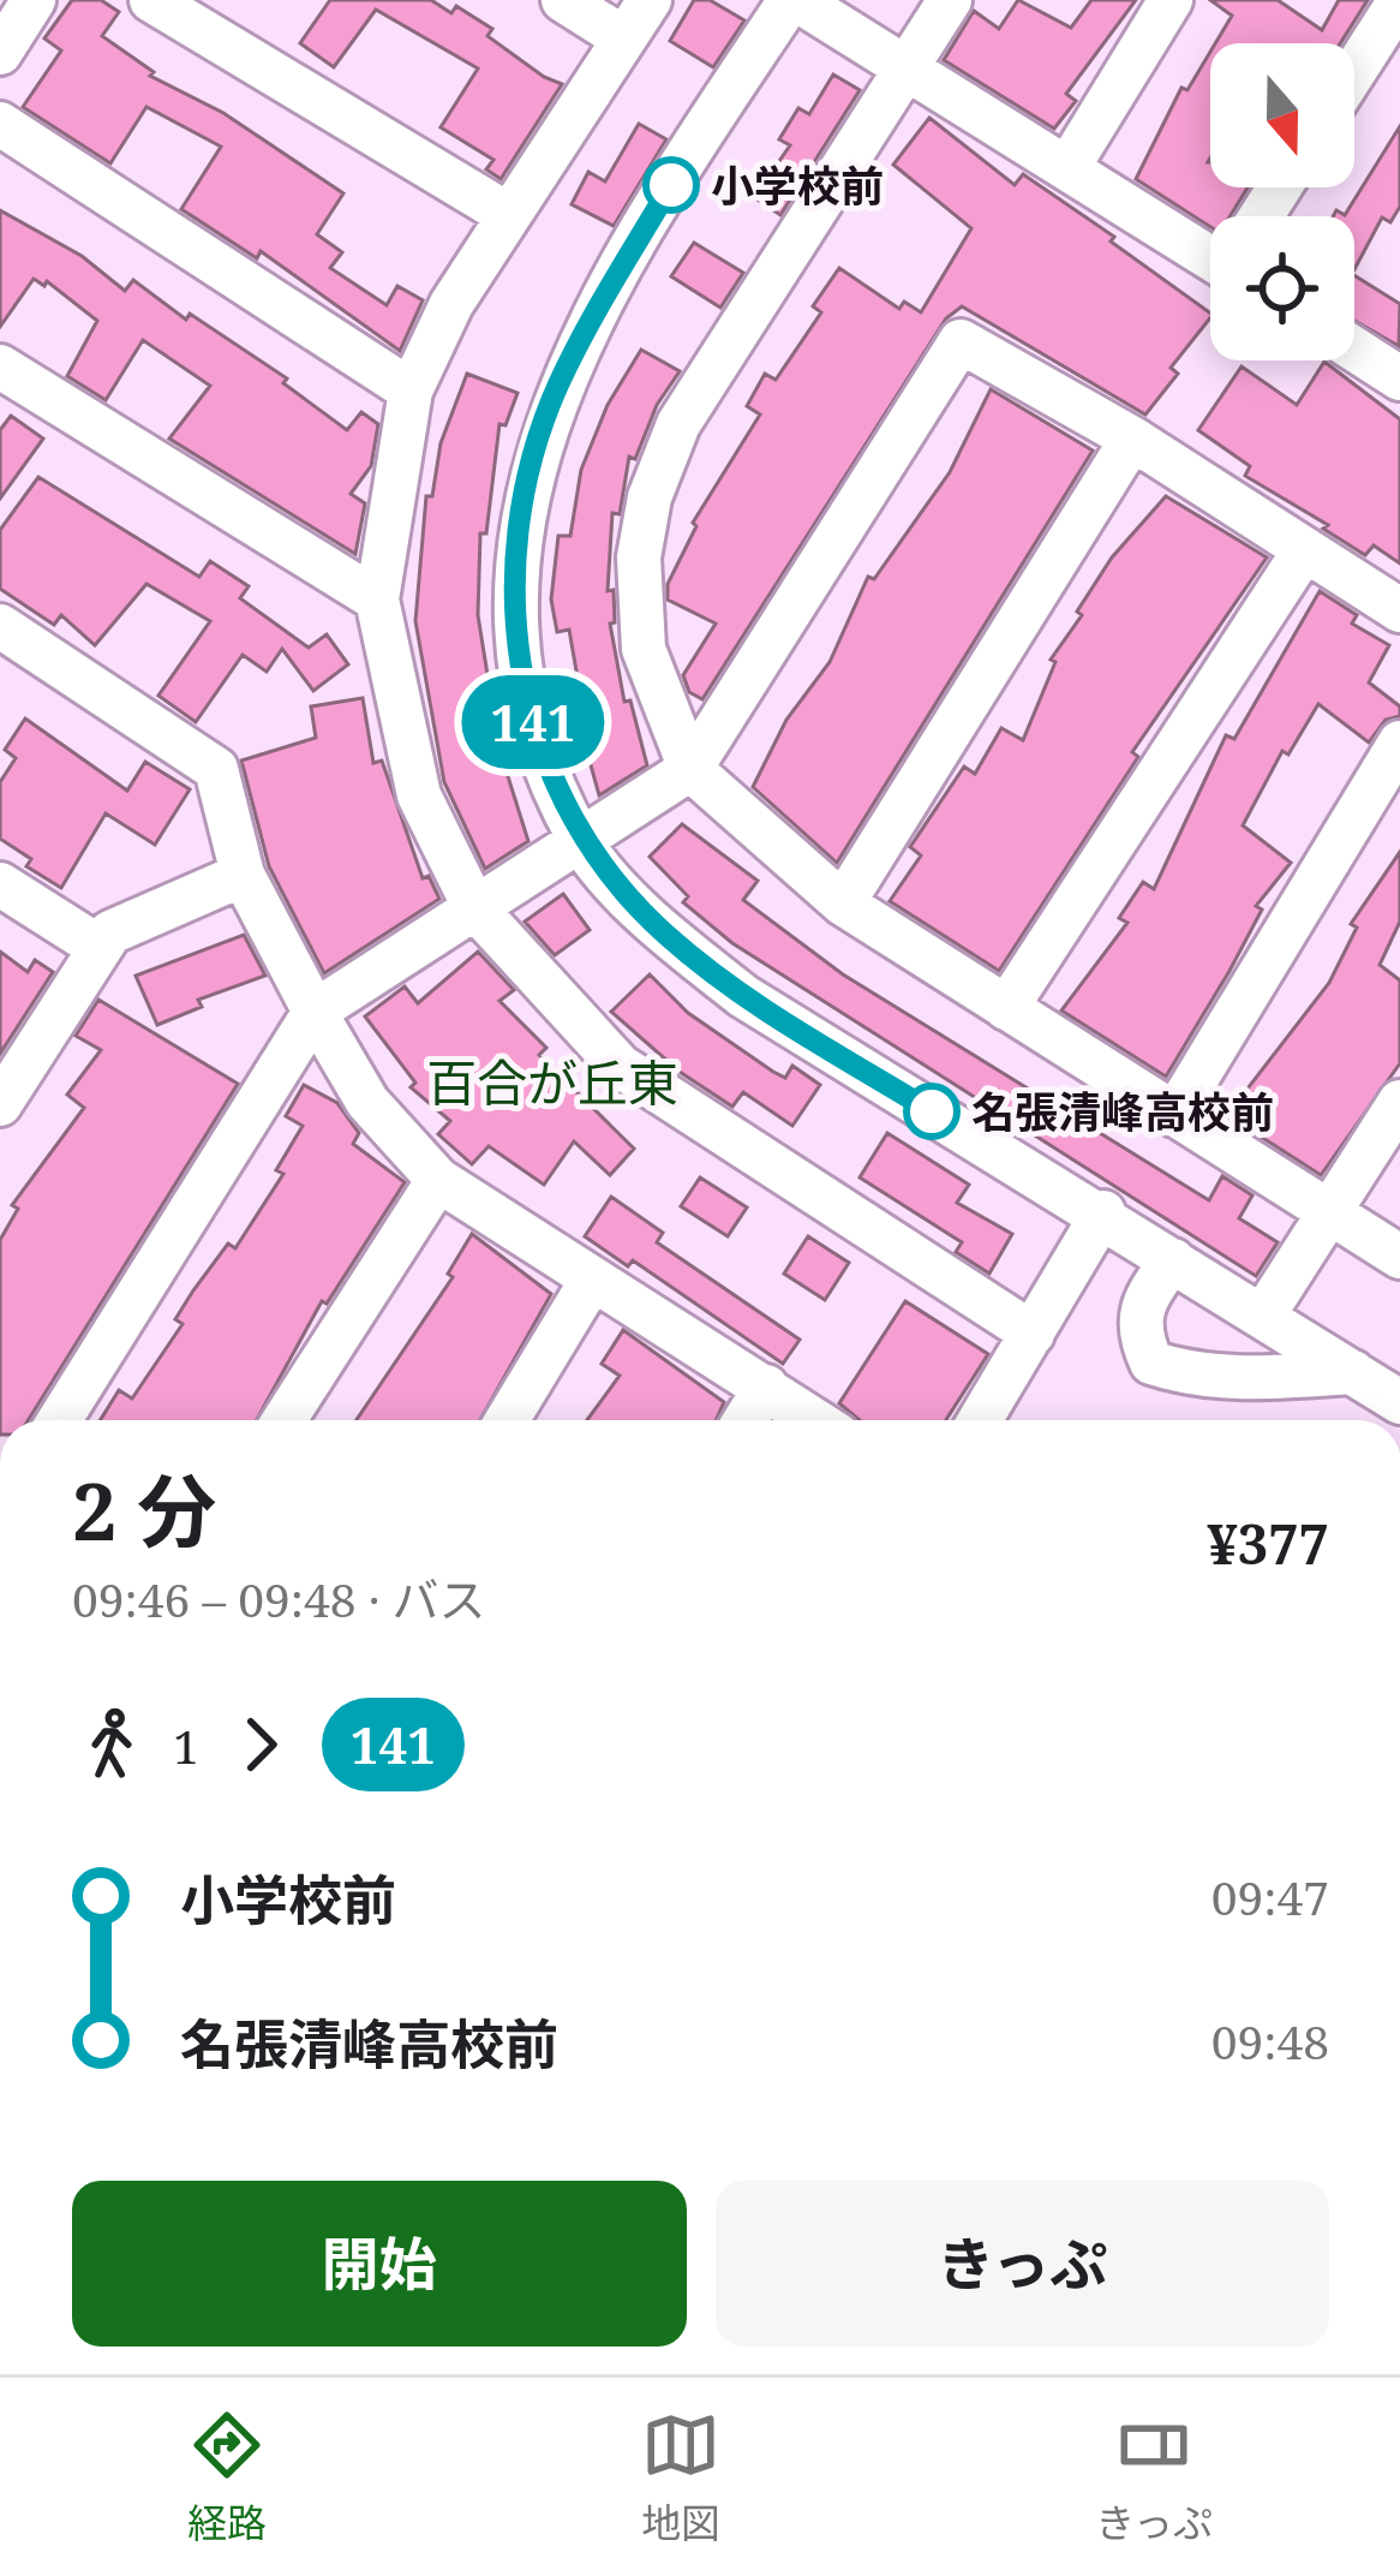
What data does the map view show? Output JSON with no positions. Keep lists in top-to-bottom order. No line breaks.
{"districts":["百合が丘東"],"places":["小学校前","名張清峰高校前"],"lines":["bus line 141"],"north":"bottom","page":{"on_map":"141","heading":["2 分","09:46 – 09:48 · バス","¥377"],"legs":["1","141"],"list":[{"name":"小学校前","value":"09:47"},{"name":"名張清峰高校前","value":"09:48"}],"buttons":["開始","きっぷ"],"tabs":["経路","地図","きっぷ"]}}
